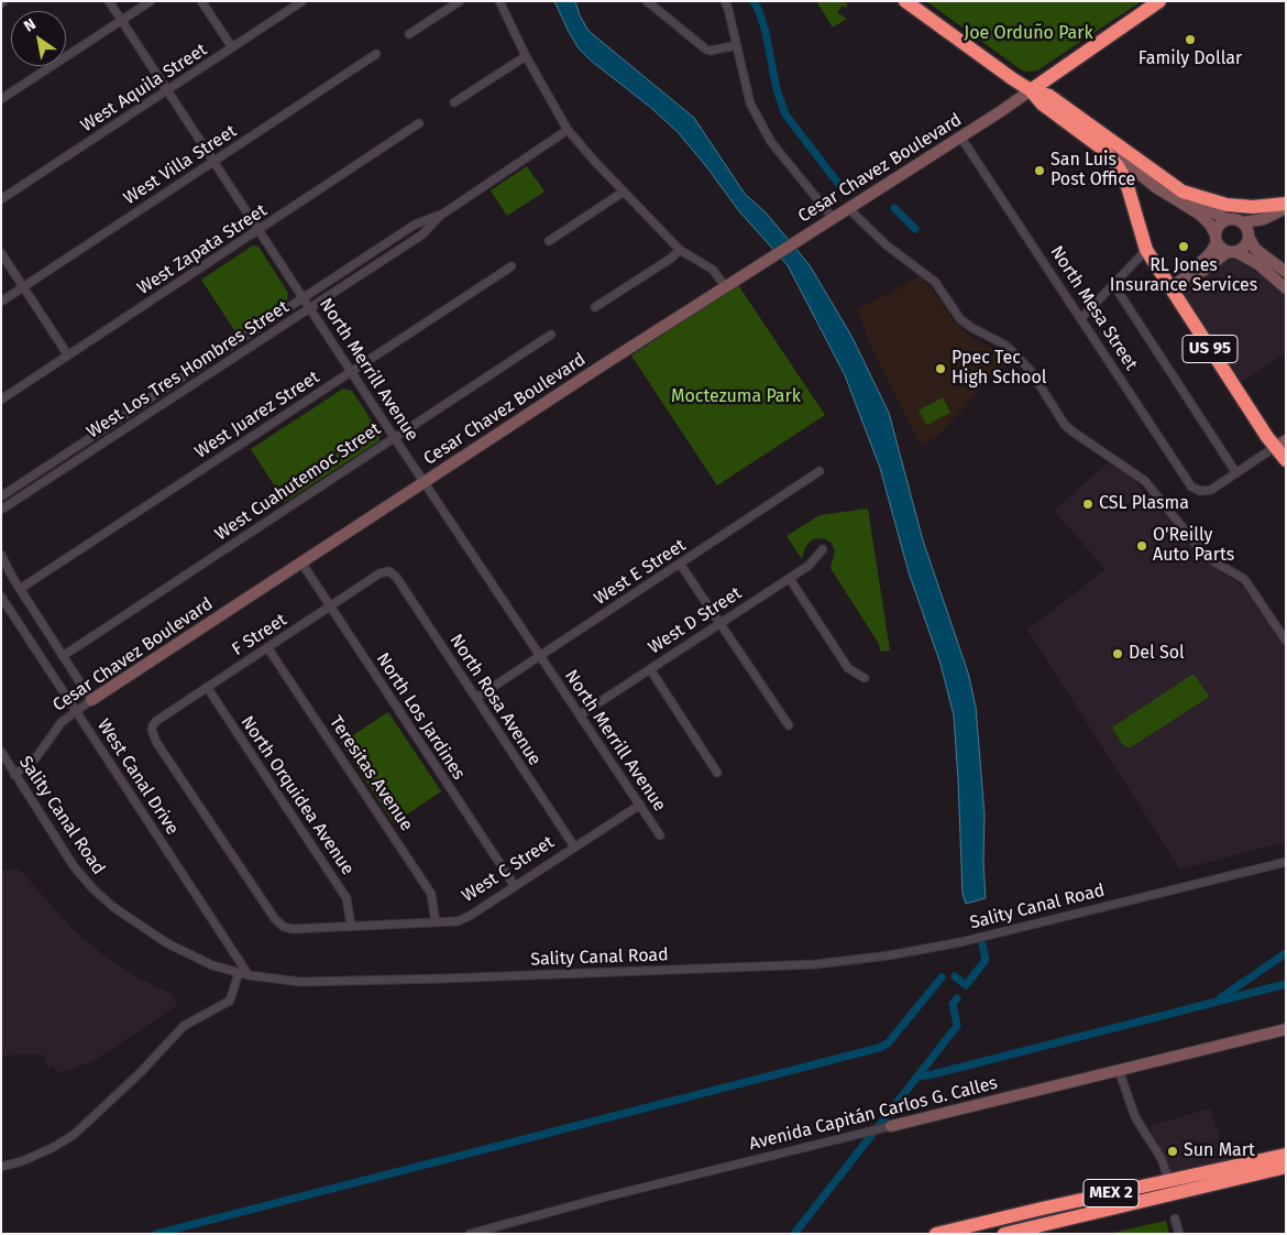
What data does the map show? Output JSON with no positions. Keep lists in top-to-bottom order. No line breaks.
{"streets":{"highway":["US 95","MEX 2"],"street":["West Aquila Street","West Villa Street","Cesar Chavez Boulevard","West Zapata Street","North Mesa Street","West Los Tres Hombres Street","North Merrill Avenue","West Juarez Street","West Cuahutemoc Street","West E Street","West D Street","F Street","North Rosa Avenue","North Los Jardines","Teresitas Avenue","West Canal Drive","North Orquidea Avenue","Sality Canal Road","West C Street","Avenida Capitán Carlos G. Calles"]},"crossings":[["West Aquila Street","North Merrill Avenue"],["West Villa Street","North Merrill Avenue"],["Cesar Chavez Boulevard","North Mesa Street"],["Cesar Chavez Boulevard","US 95"],["Cesar Chavez Boulevard","North Merrill Avenue"],["Cesar Chavez Boulevard","North Los Jardines"],["Cesar Chavez Boulevard","West Canal Drive"],["Cesar Chavez Boulevard","Sality Canal Road"],["West Zapata Street","North Merrill Avenue"],["West Los Tres Hombres Street","North Merrill Avenue"],["North Merrill Avenue","West Juarez Street"],["North Merrill Avenue","West Cuahutemoc Street"],["North Merrill Avenue","West E Street"],["North Merrill Avenue","West D Street"],["North Merrill Avenue","West C Street"],["West Juarez Street","West Canal Drive"],["West Cuahutemoc Street","West Canal Drive"],["West E Street","North Rosa Avenue"],["F Street","North Rosa Avenue"],["F Street","North Los Jardines"],["F Street","Teresitas Avenue"],["F Street","West Canal Drive"],["F Street","North Orquidea Avenue"],["North Rosa Avenue","West C Street"],["North Los Jardines","West C Street"],["Teresitas Avenue","West C Street"],["West Canal Drive","Sality Canal Road"],["West Canal Drive","West C Street"],["North Orquidea Avenue","West C Street"]],"parks":["Joe Orduño Park","Moctezuma Park"],"places":["Family Dollar","San Luis Post Office","RL Jones Insurance Services","Ppec Tec High School","CSL Plasma","O'Reilly Auto Parts","Del Sol","Sun Mart"],"north":"top left"}
